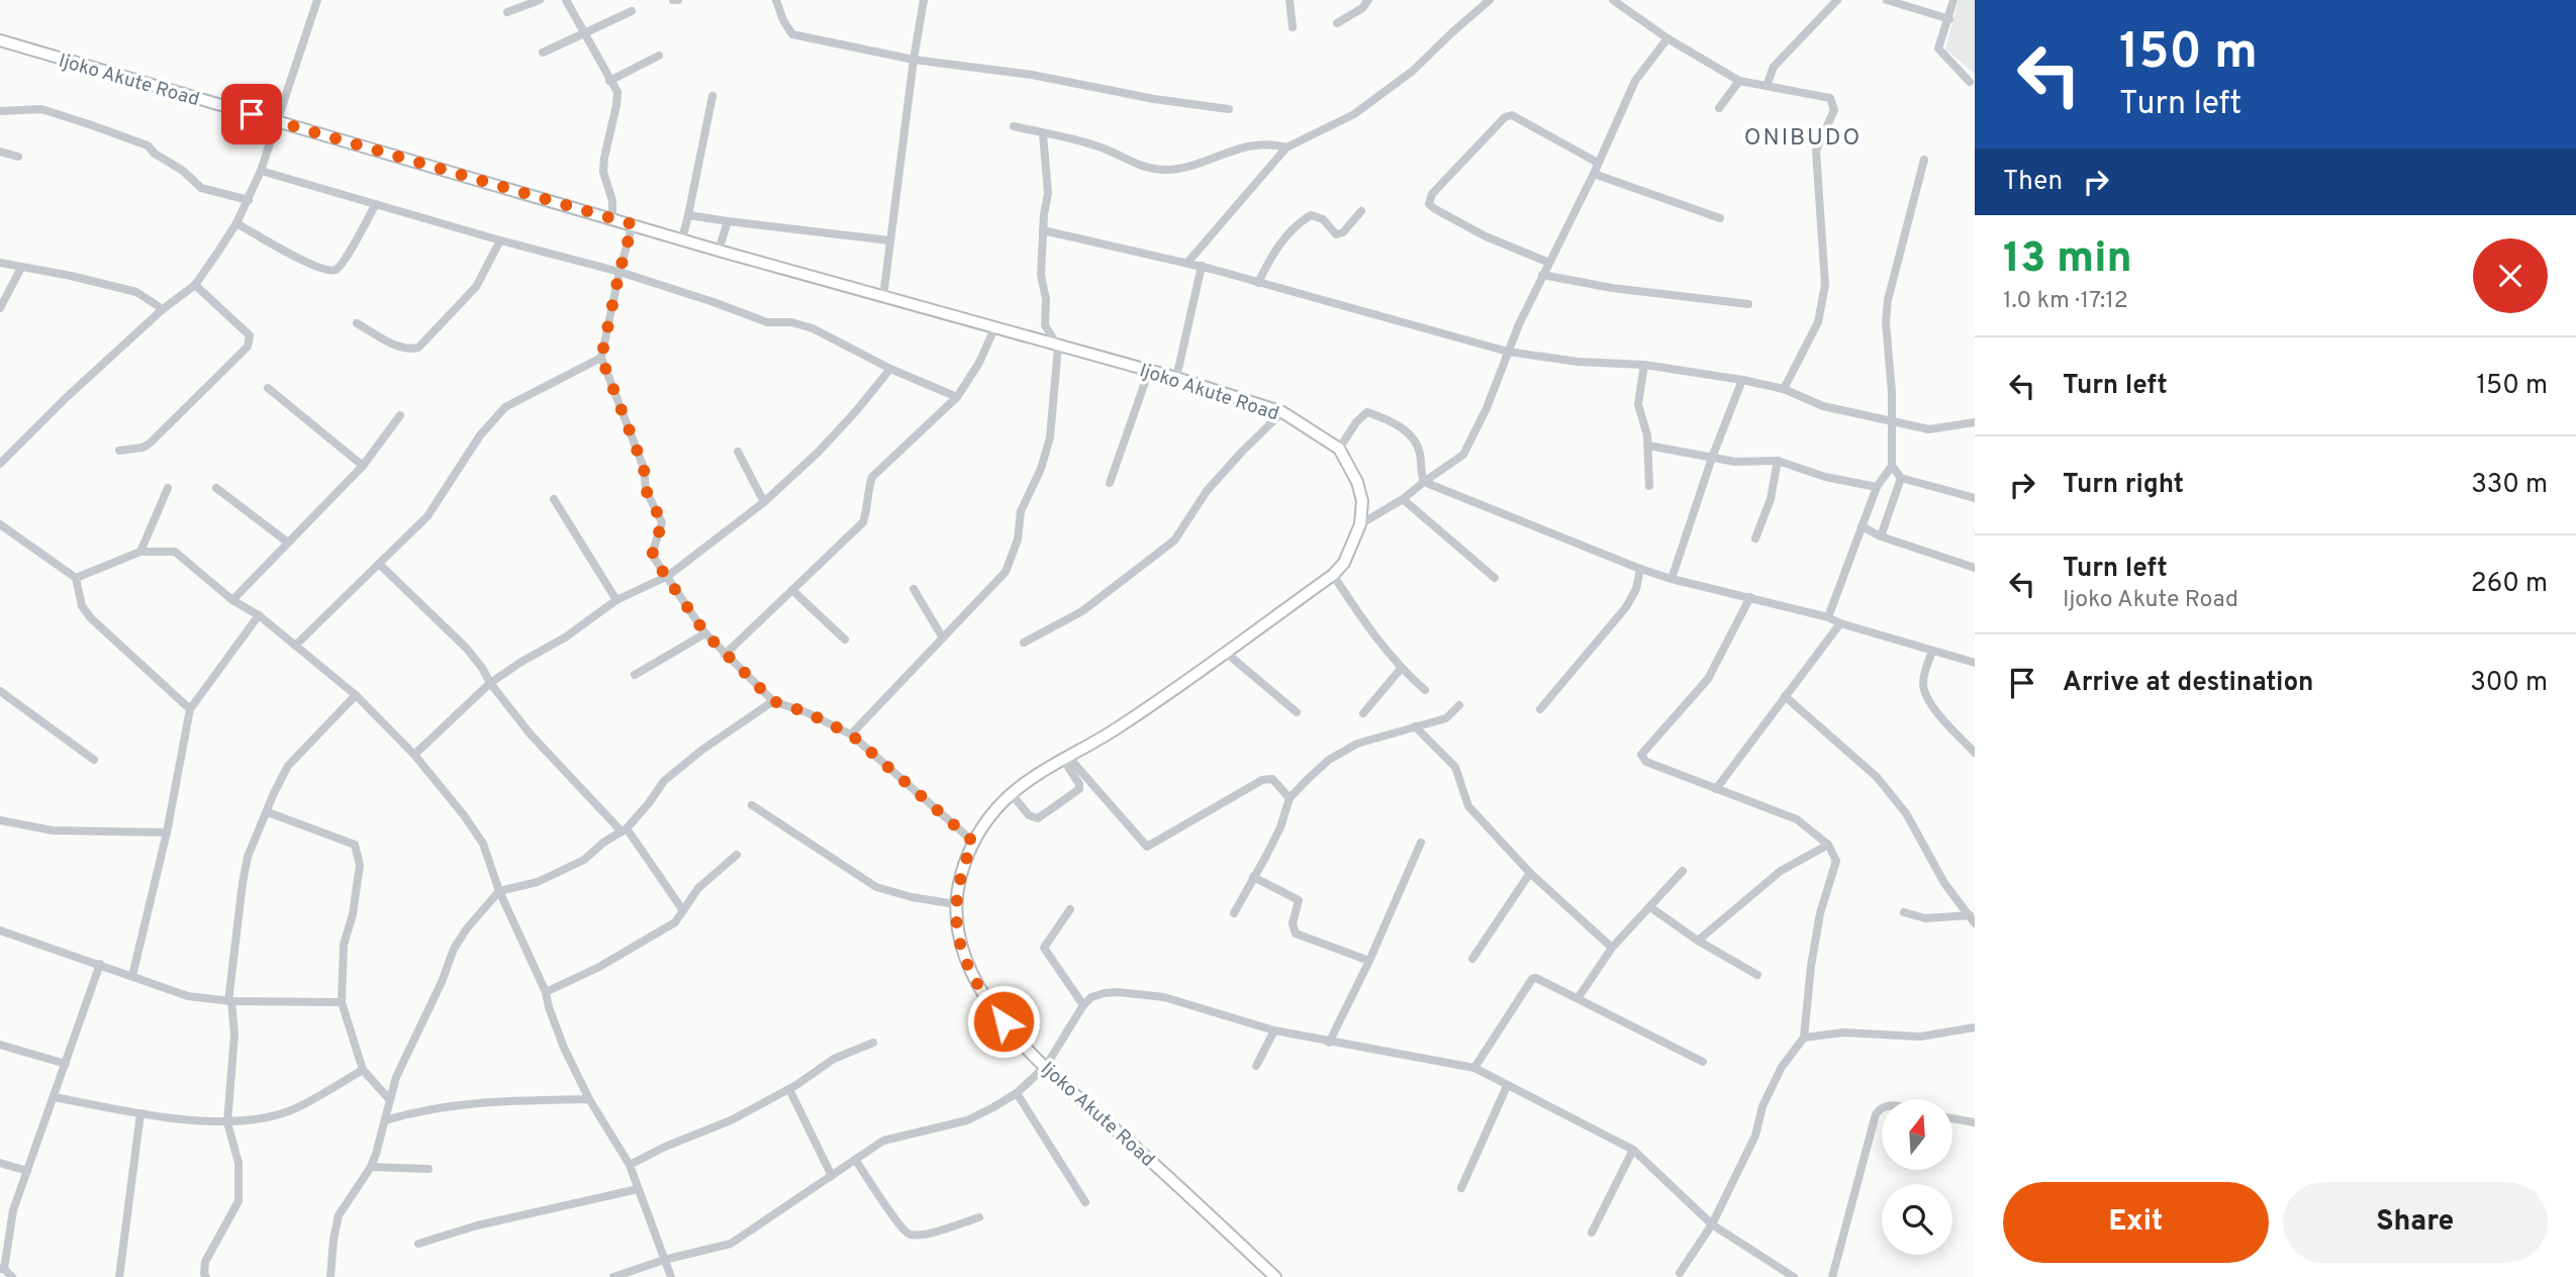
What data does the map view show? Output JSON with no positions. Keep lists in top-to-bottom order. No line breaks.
{"streets":{"main road":["Ijoko Akute Road"]},"districts":["ONIBUDO"],"north":"top","page":{"turn":["150 m","Turn left"],"then":"Then","heading":["13 min","1.0 km · 17:12"],"list":[{"name":"Turn left","value":"150 m"},{"name":"Turn right","value":"330 m"},{"name":"Turn left","note":"Ijoko Akute Road","value":"260 m"},{"name":"Arrive at destination","value":"300 m"}],"buttons":["Exit","Share"]}}
